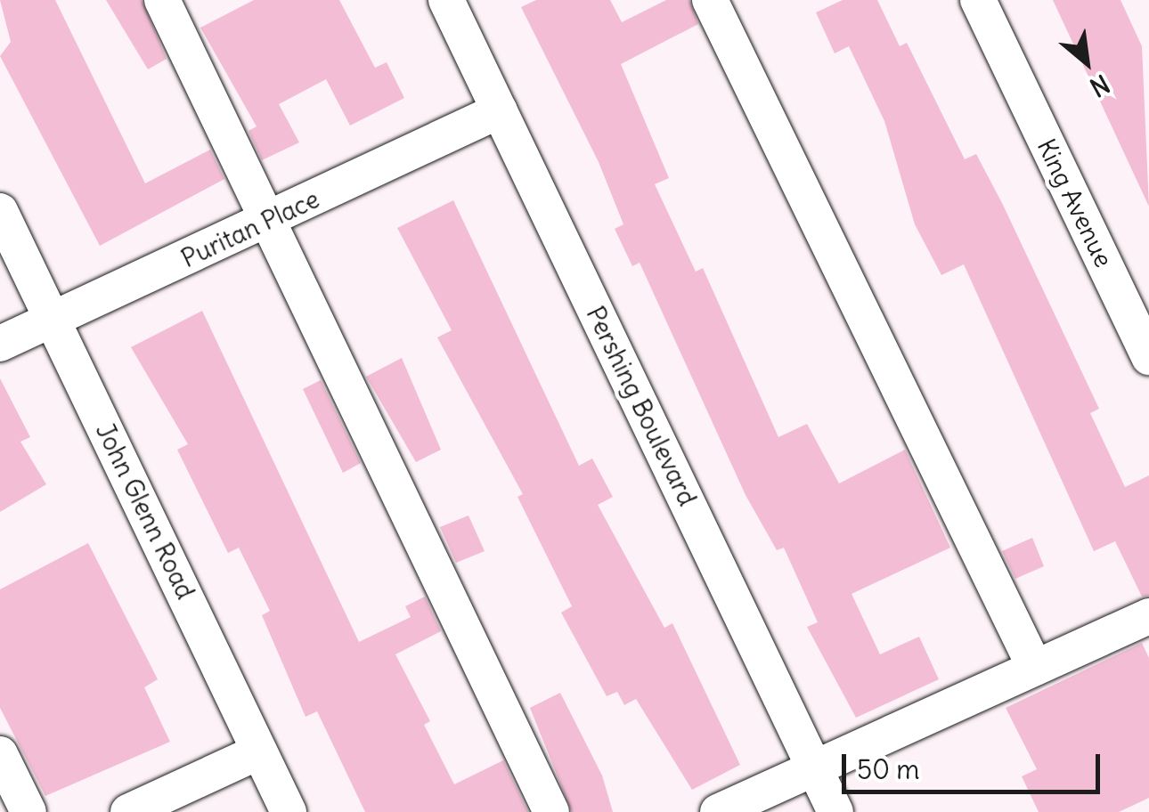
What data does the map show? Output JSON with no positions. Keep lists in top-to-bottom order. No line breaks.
{"streets":{"street":["King Avenue","Puritan Place","Pershing Boulevard","John Glenn Road"]},"crossings":[["Puritan Place","Pershing Boulevard"],["Puritan Place","John Glenn Road"]],"scale_bar":"50 m","north":"bottom right"}
